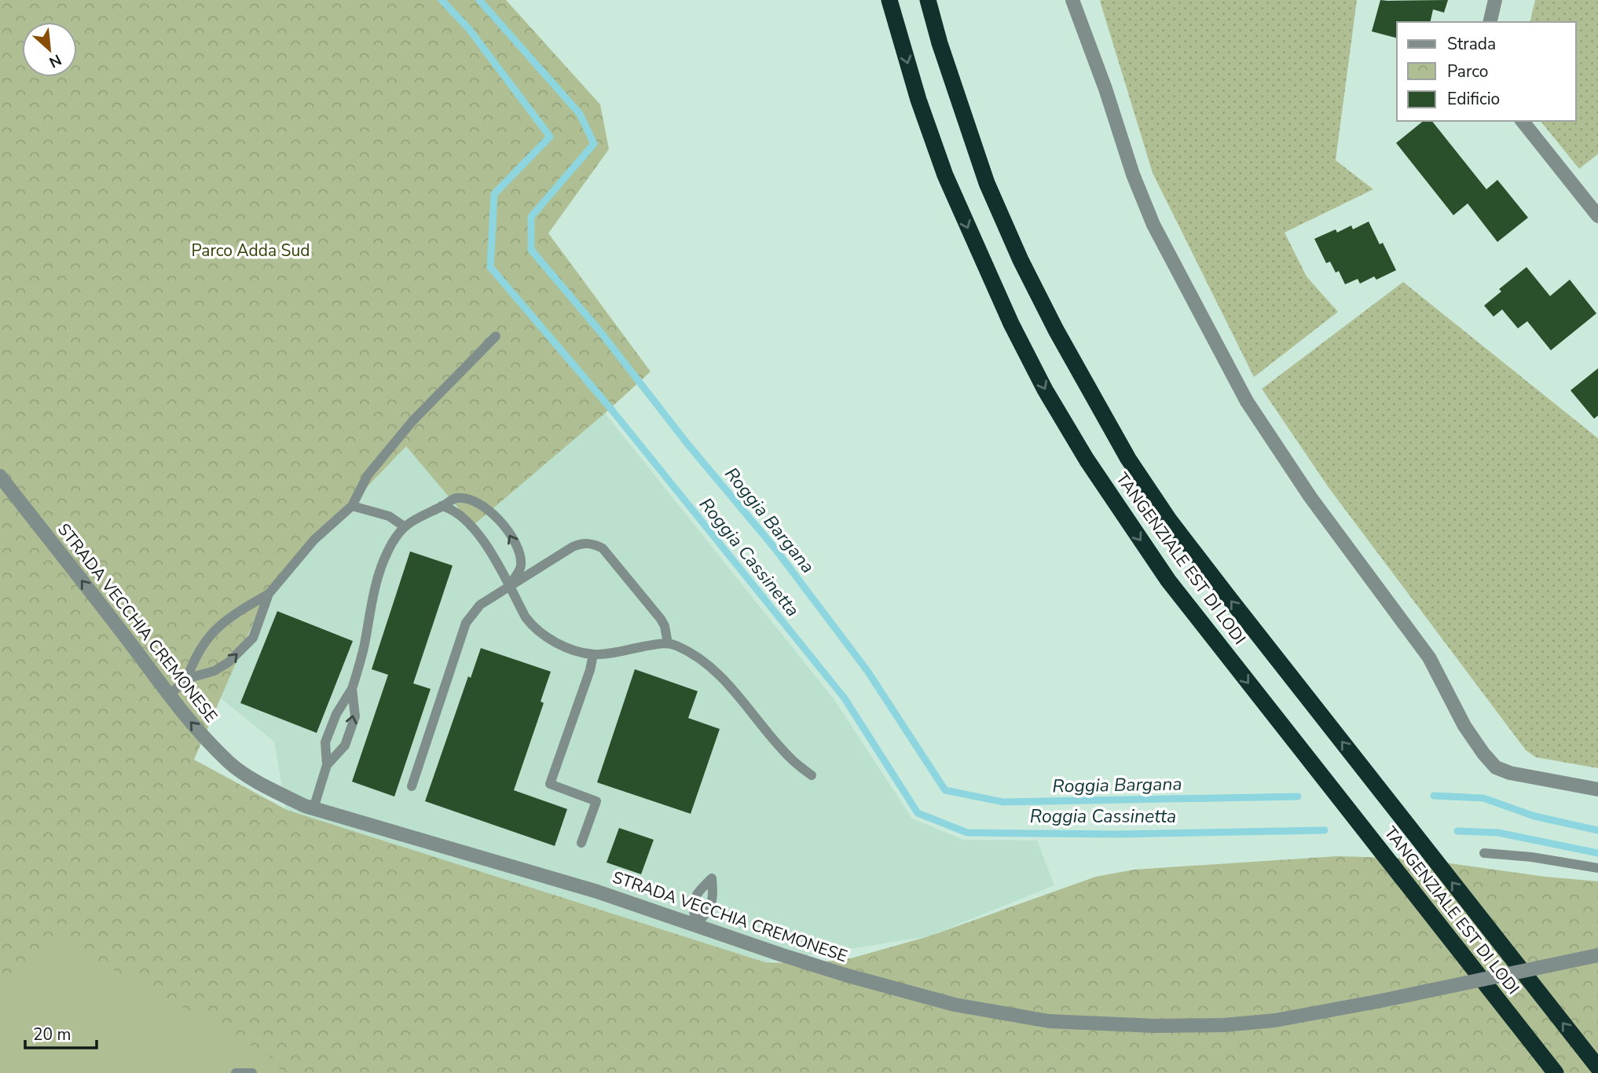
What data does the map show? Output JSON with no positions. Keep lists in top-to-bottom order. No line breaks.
{"streets":{"highway":["TANGENZIALE EST DI LODI"],"street":["STRADA VECCHIA CREMONESE"]},"water":["Roggia Bargana","Roggia Cassinetta"],"parks":["Parco Adda Sud"],"legend":["Strada","Parco","Edificio"],"scale_bar":"20 m","north":"bottom right"}
